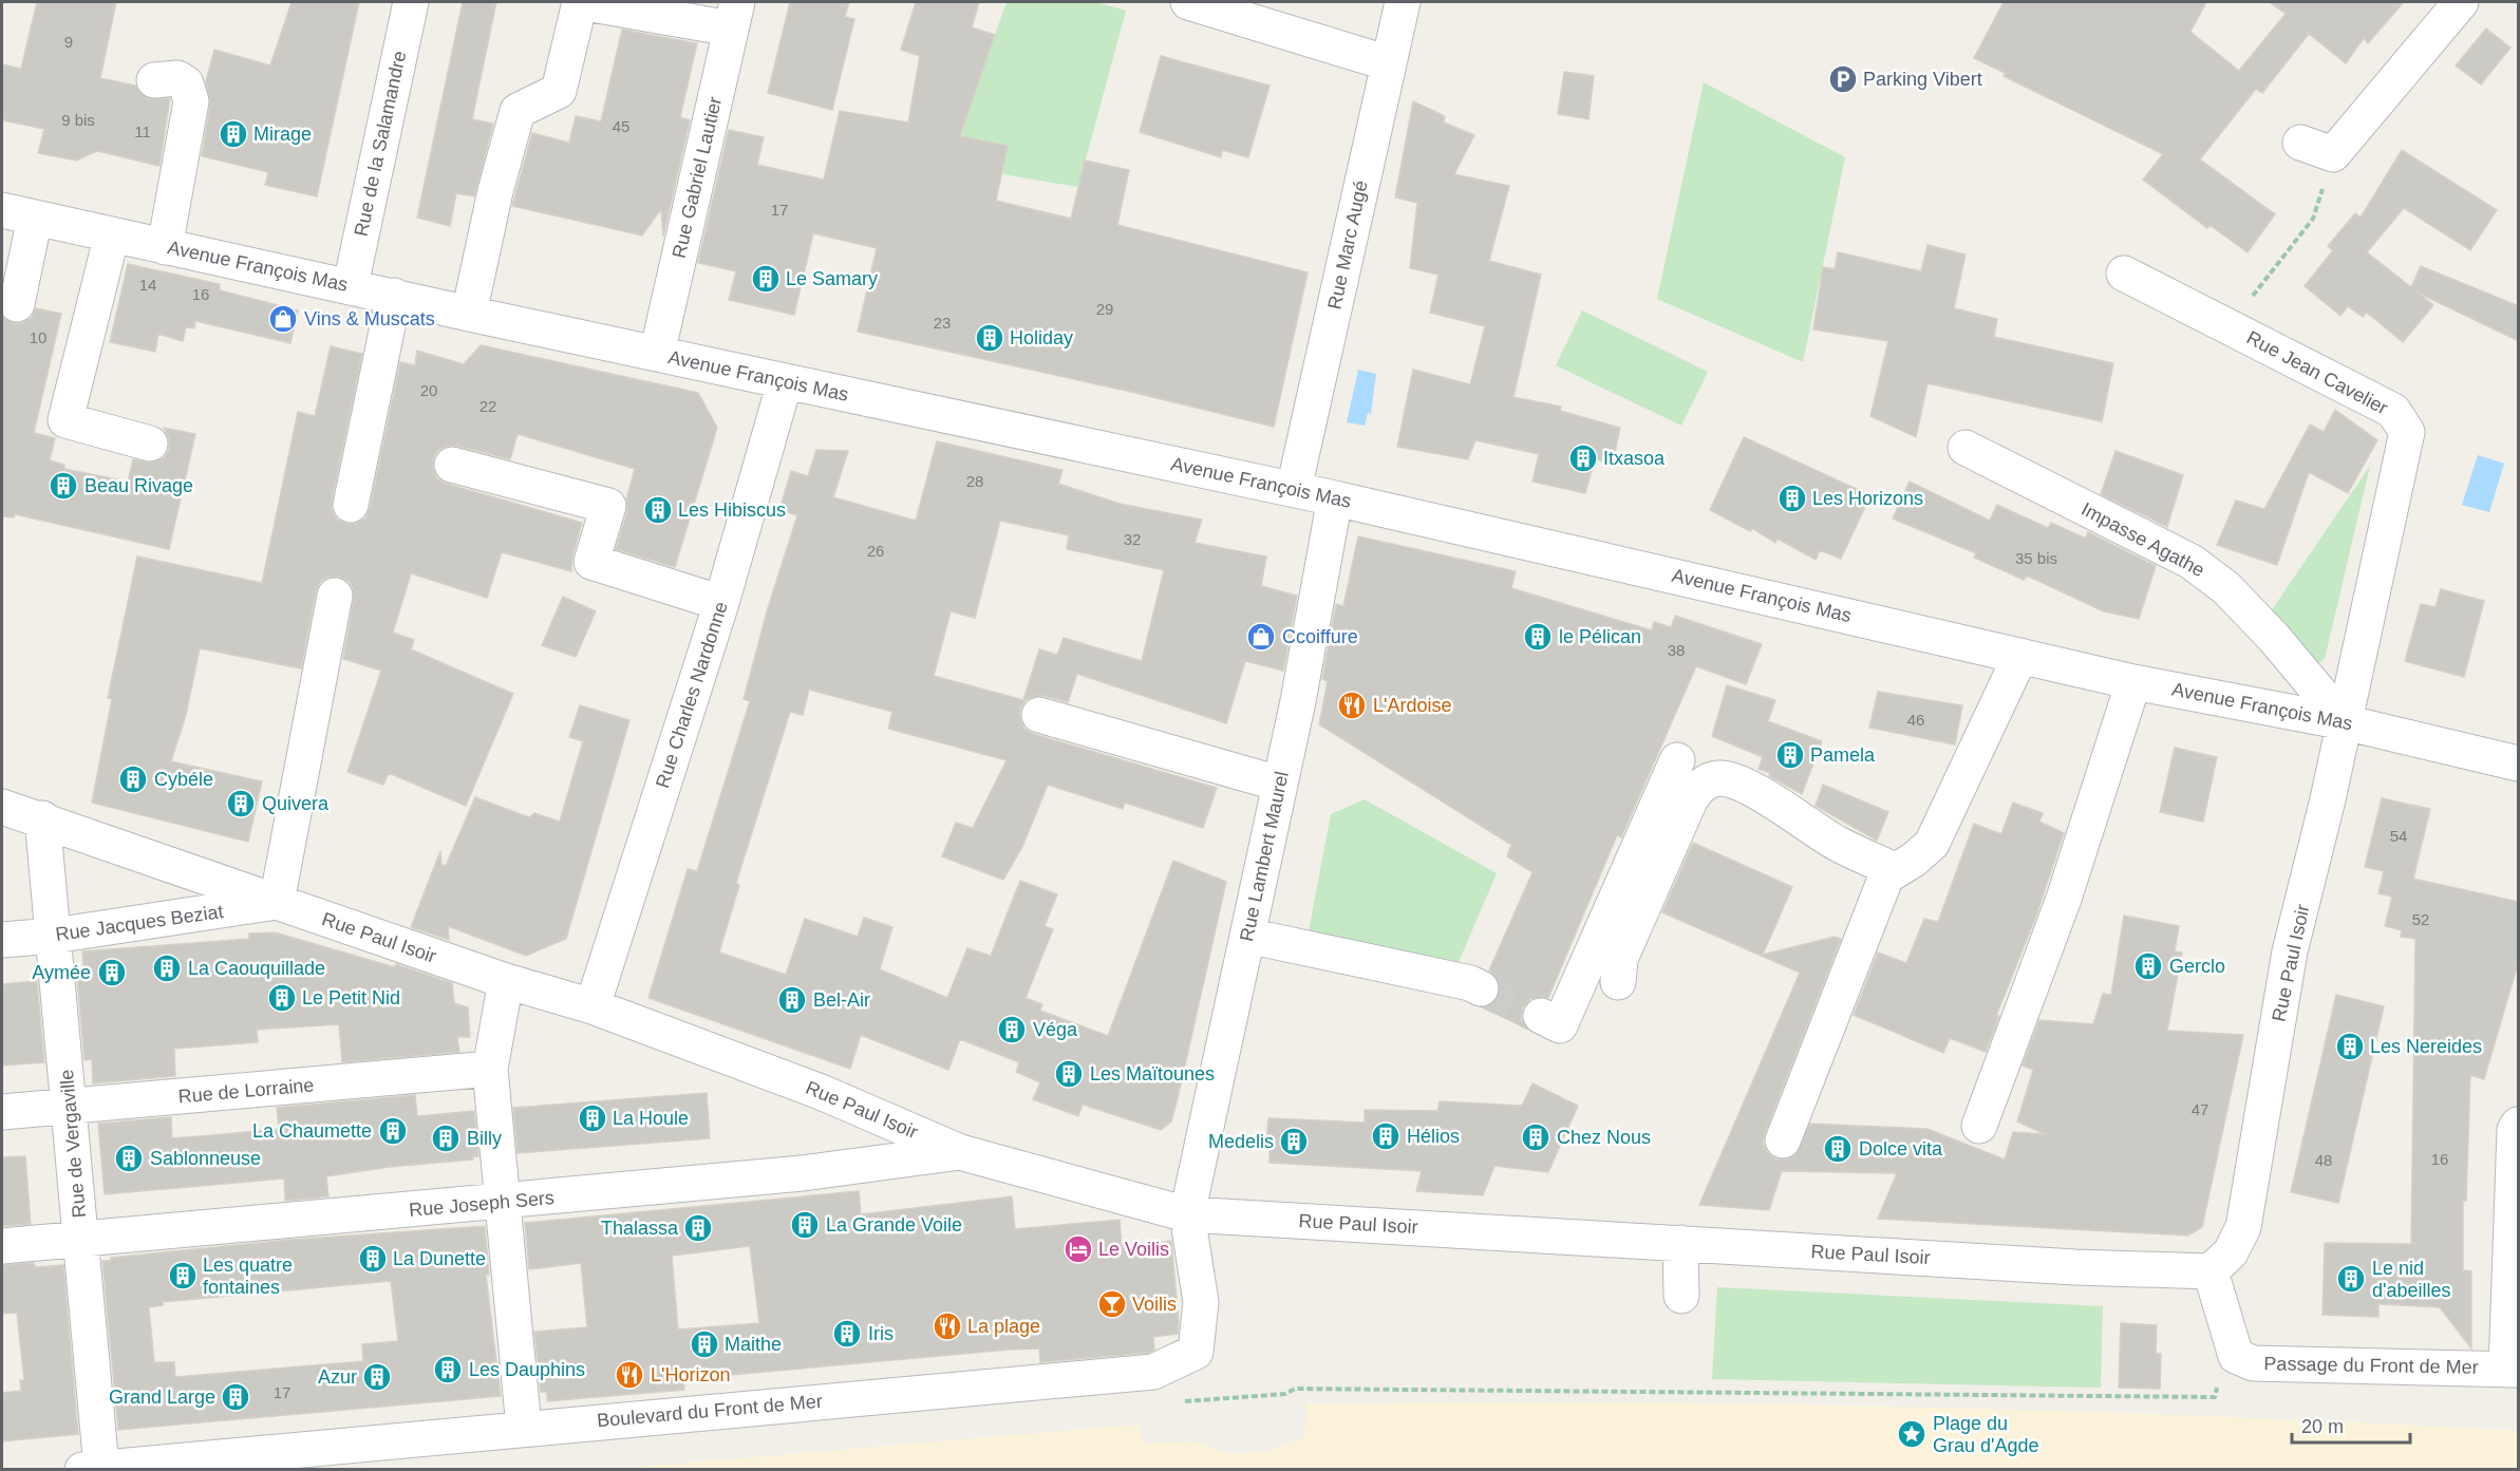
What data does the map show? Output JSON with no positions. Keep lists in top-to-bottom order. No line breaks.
{"streets":{"street":["Rue de la Salamandre","Rue Gabriel Lautier","Rue Marc Augé","Avenue François Mas","Rue Jean Cavelier","Impasse Agathe","Rue Charles Nardonne","Rue Lambert Maurel","Rue Jacques Beziat","Rue Paul Isoir","Rue de Lorraine","Rue de Vergaville","Rue Joseph Sers","Passage du Front de Mer","Boulevard du Front de Mer"]},"crossings":[["Rue de la Salamandre","Avenue François Mas"],["Rue Gabriel Lautier","Avenue François Mas"],["Rue Marc Augé","Avenue François Mas"],["Avenue François Mas","Rue Jean Cavelier"],["Avenue François Mas","Impasse Agathe"],["Avenue François Mas","Rue Charles Nardonne"],["Avenue François Mas","Rue Lambert Maurel"],["Avenue François Mas","Rue Paul Isoir"],["Rue Jean Cavelier","Impasse Agathe"],["Rue Jean Cavelier","Rue Paul Isoir"],["Impasse Agathe","Rue Paul Isoir"],["Rue Charles Nardonne","Rue Paul Isoir"],["Rue Lambert Maurel","Rue Paul Isoir"],["Rue Lambert Maurel","Boulevard du Front de Mer"],["Rue Jacques Beziat","Rue Paul Isoir"],["Rue Jacques Beziat","Rue de Vergaville"],["Rue Paul Isoir","Rue de Vergaville"],["Rue Paul Isoir","Rue Joseph Sers"],["Rue Paul Isoir","Passage du Front de Mer"],["Rue Paul Isoir","Boulevard du Front de Mer"],["Rue de Lorraine","Rue de Vergaville"],["Rue de Vergaville","Rue Joseph Sers"],["Rue de Vergaville","Boulevard du Front de Mer"]],"places":{"parking":["Parking Vibert"],"building":["Mirage","Le Samary","Holiday","Itxasoa","Beau Rivage","Les Horizons","Les Hibiscus","le Pélican","Pamela","Cybéle","Quivera","Gerclo","La Caouquillade","Aymée","Le Petit Nid","Bel-Air","Véga","Les Nereides","Les Maïtounes","La Houle","La Chaumette","Hélios","Chez Nous","Billy","Medelis","Dolce vita","Sablonneuse","La Grande Voile","Thalassa","La Dunette","Les quatre fontaines","Le nid d'abeilles","Iris","Maithe","Les Dauphins","Azur","Grand Large"],"shop":["Vins & Muscats","Ccoiffure"],"restaurant":["L'Ardoise","La plage","L'Horizon"],"hotel":["Le Voilis"],"bar":["Voilis"],"place":["Plage du Grau d'Agde"]},"house_numbers":["9","9 bis","45","11","17","14","16","29","23","10","20","22","28","32","26","35 bis","38","46","54","52","47","16","48","17"],"scale_bar":"20 m"}
